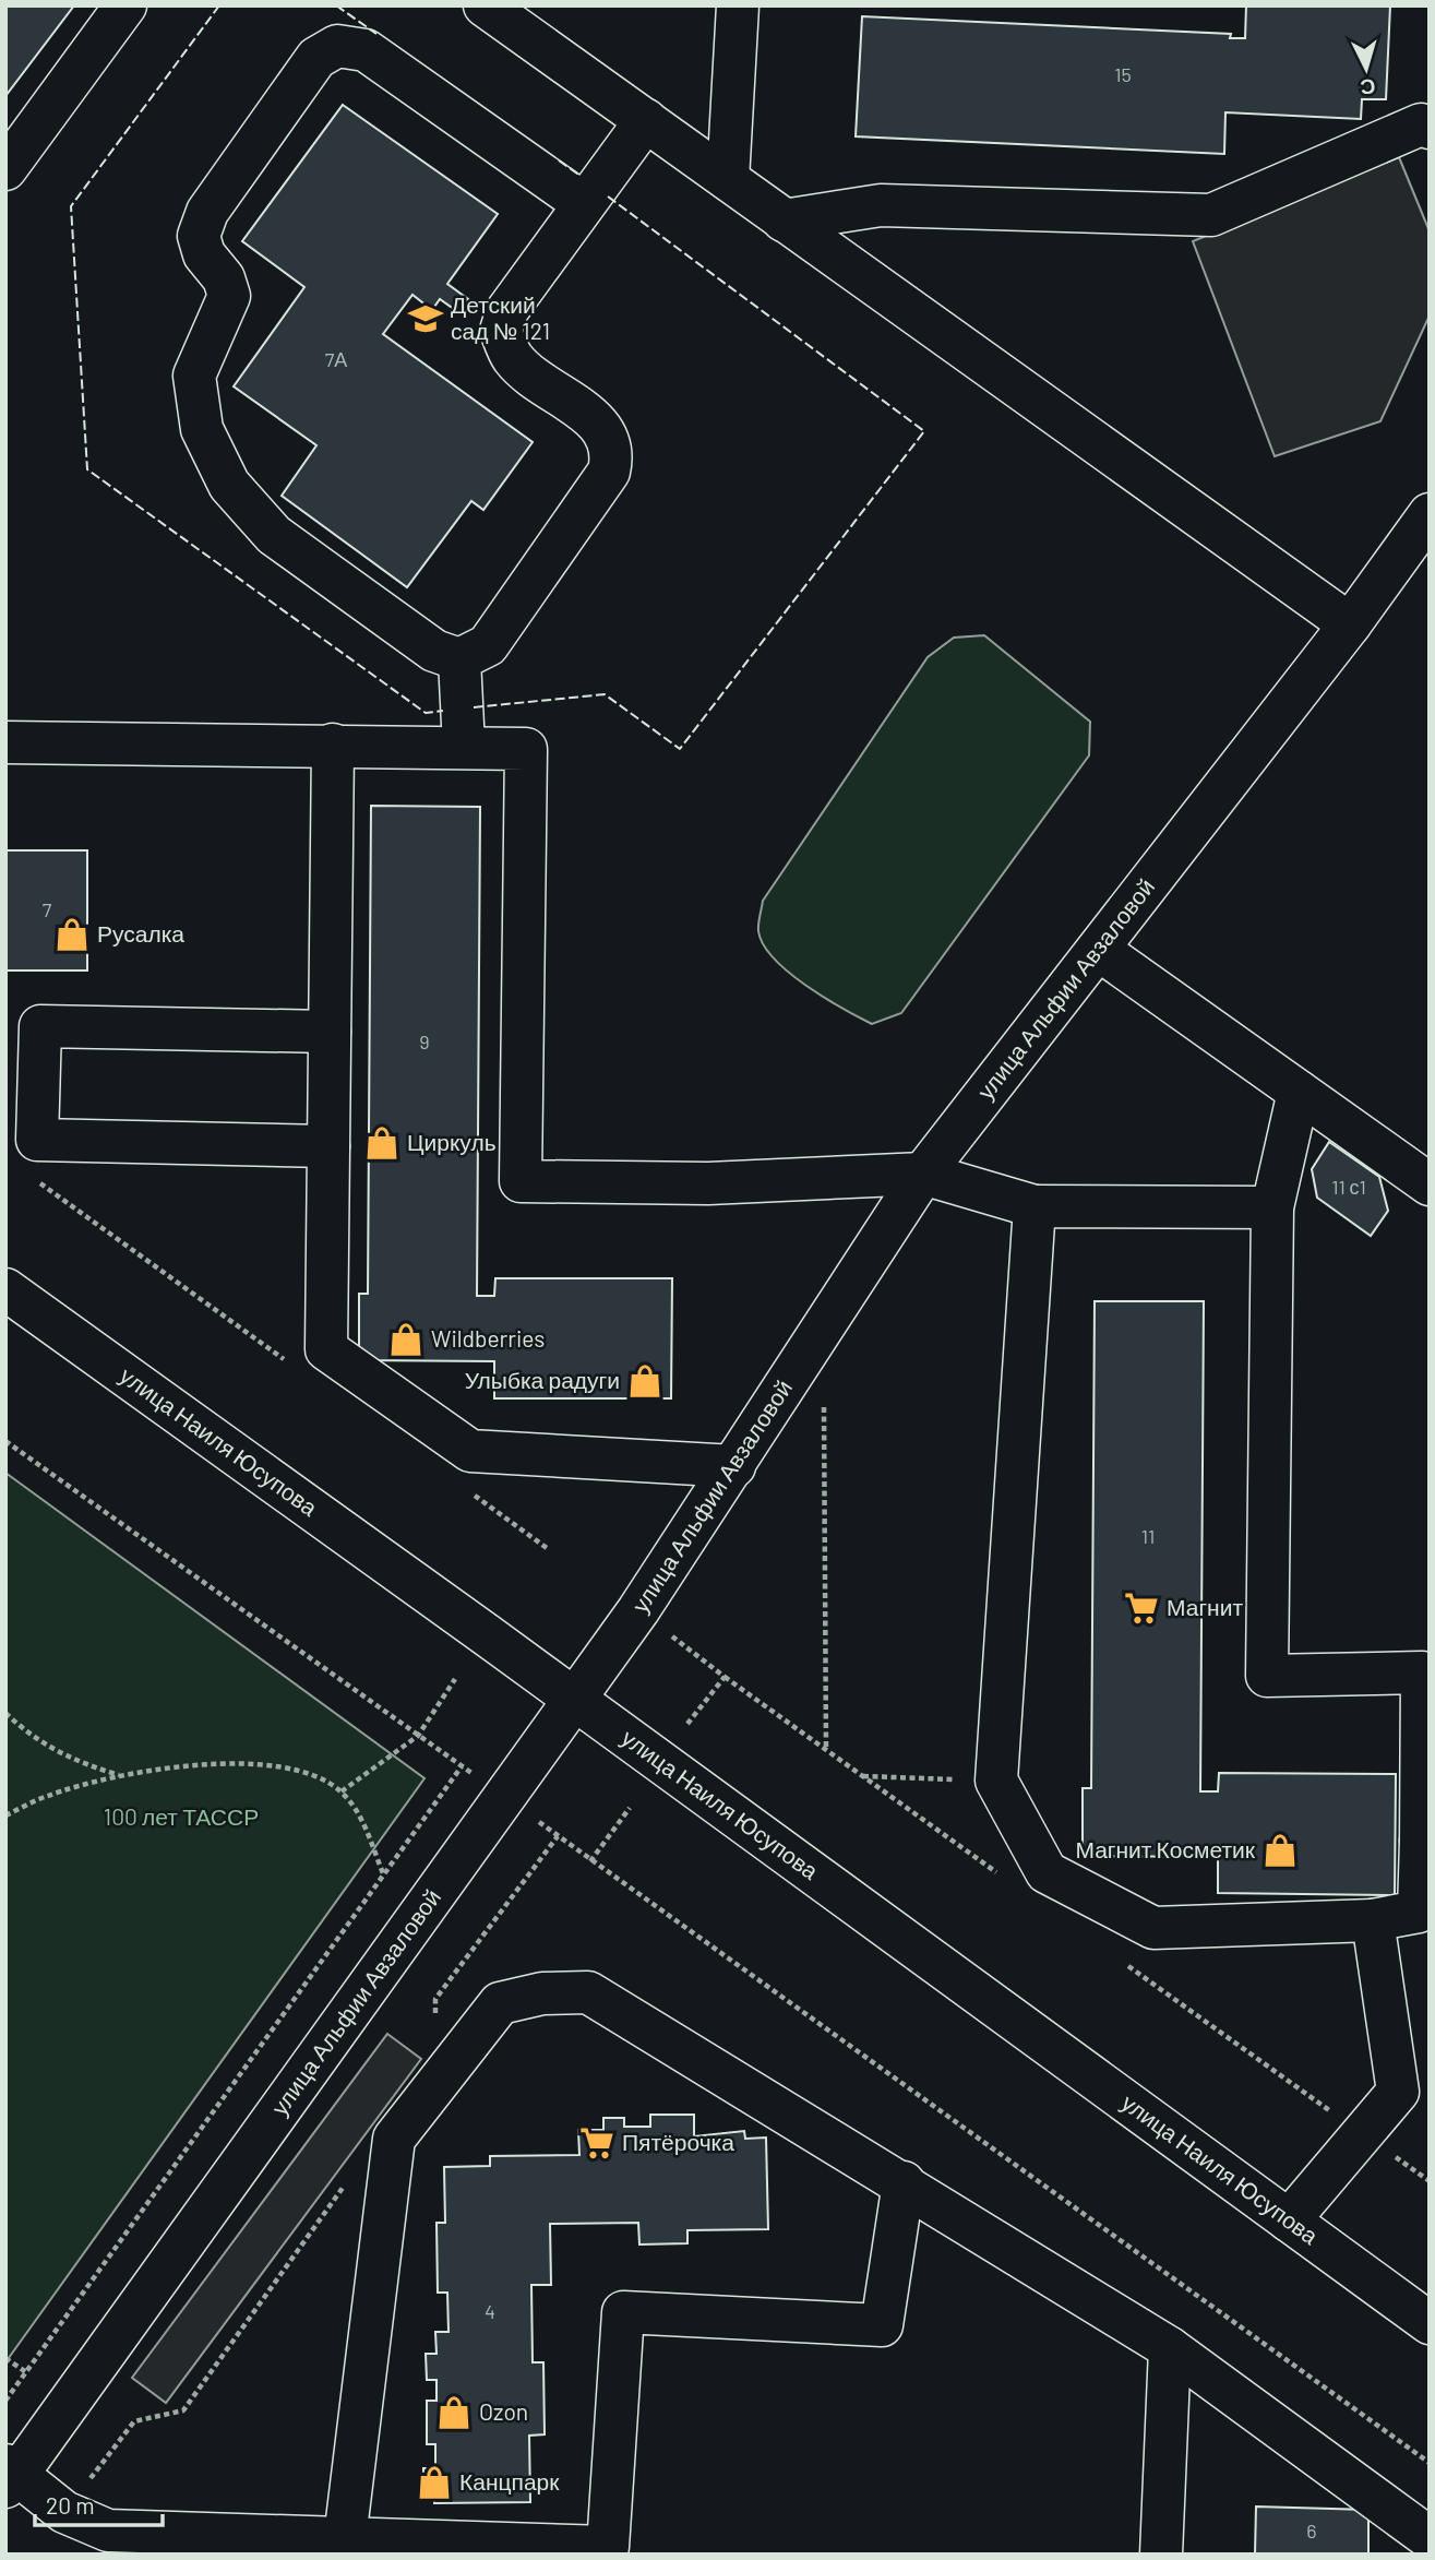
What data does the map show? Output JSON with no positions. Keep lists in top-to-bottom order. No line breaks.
{"streets":{"street":["улица Альфии Авзаловой","улица Наиля Юсупова"]},"crossings":[["улица Альфии Авзаловой","улица Наиля Юсупова"]],"parks":["100 лет ТАССР"],"places":{"school or university":["Детский сад № 121"],"shop":["Русалка","Циркуль","Wildberries","Улыбка радуги","Магнит Косметик","Ozon","Канцпарк"],"supermarket":["Магнит","Пятёрочка"]},"house_numbers":["15","7А","7","9","11 с1","11","4","6"],"scale_bar":"20 m","north":"bottom"}
